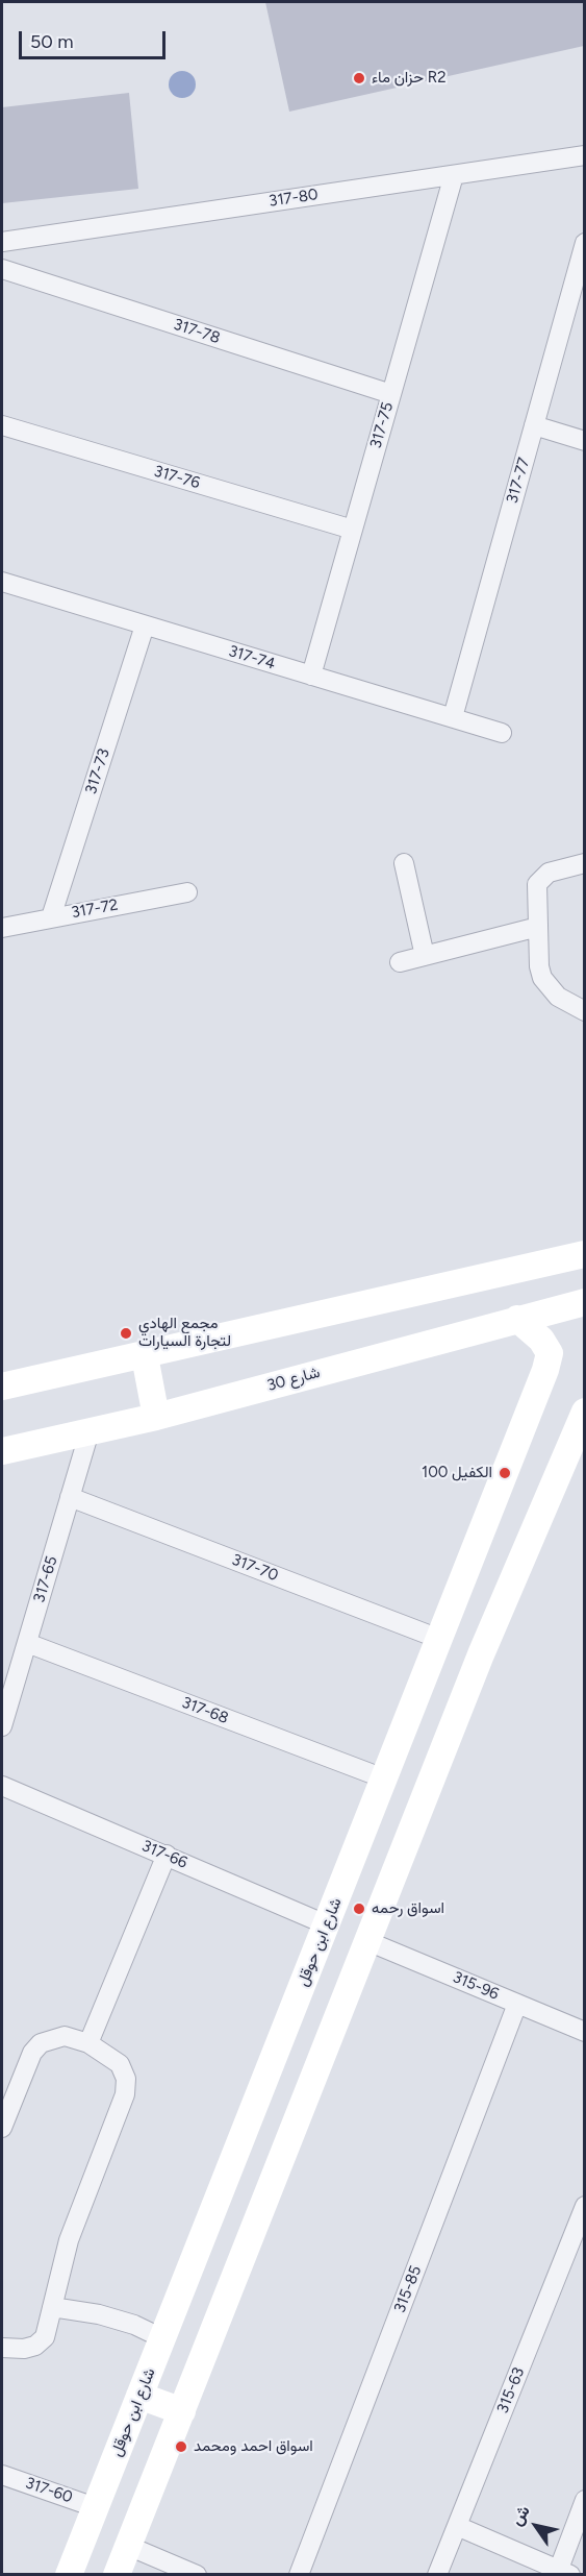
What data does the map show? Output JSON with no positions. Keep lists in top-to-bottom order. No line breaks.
{"streets":{"street":["317-80","317-78","317-75","317-76","317-77","317-74","317-73","317-72","شارع 30","317-70","317-65","317-68","317-66","شارع ابن حوقل","315-96","315-85","315-63","317-60"]},"crossings":[["317-80","317-75"],["317-78","317-75"],["317-75","317-76"],["317-75","317-74"],["317-77","317-74"],["317-74","317-73"],["317-73","317-72"],["شارع 30","317-65"],["شارع 30","شارع ابن حوقل"],["317-70","317-65"],["317-70","شارع ابن حوقل"],["317-65","317-68"],["317-68","شارع ابن حوقل"],["317-66","شارع ابن حوقل"],["شارع ابن حوقل","317-60"],["315-96","315-85"]],"places":["حزان ماء R2","مجمع الهادي لتجارة السيارات","الكفيل 100","اسواق رحمه","اسواق احمد ومحمد"],"scale_bar":"50 m","north":"top left"}
